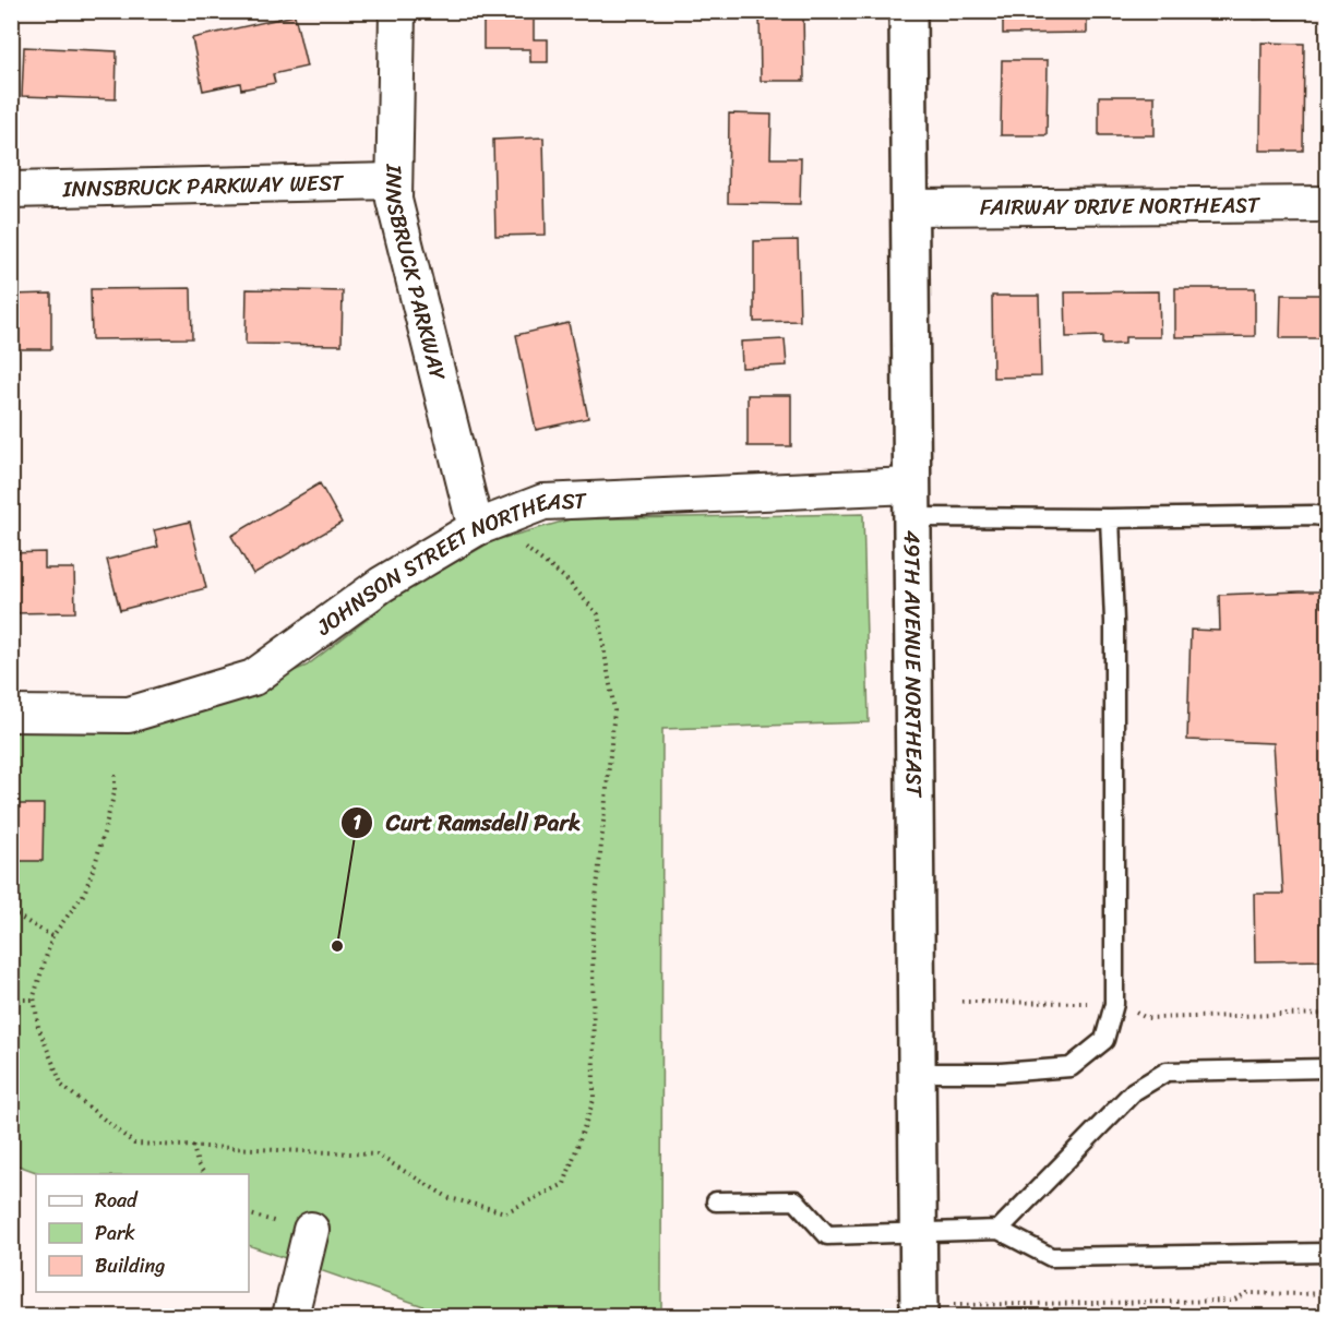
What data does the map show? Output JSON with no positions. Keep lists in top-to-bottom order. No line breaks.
{"streets":{"street":["INNSBRUCK PARKWAY WEST","FAIRWAY DRIVE NORTHEAST","INNSBRUCK PARKWAY","JOHNSON STREET NORTHEAST","49TH AVENUE NORTHEAST"]},"crossings":[["INNSBRUCK PARKWAY WEST","INNSBRUCK PARKWAY"],["FAIRWAY DRIVE NORTHEAST","49TH AVENUE NORTHEAST"],["INNSBRUCK PARKWAY","JOHNSON STREET NORTHEAST"],["JOHNSON STREET NORTHEAST","49TH AVENUE NORTHEAST"]],"places":["Curt Ramsdell Park"],"legend":["Road","Park","Building"]}
